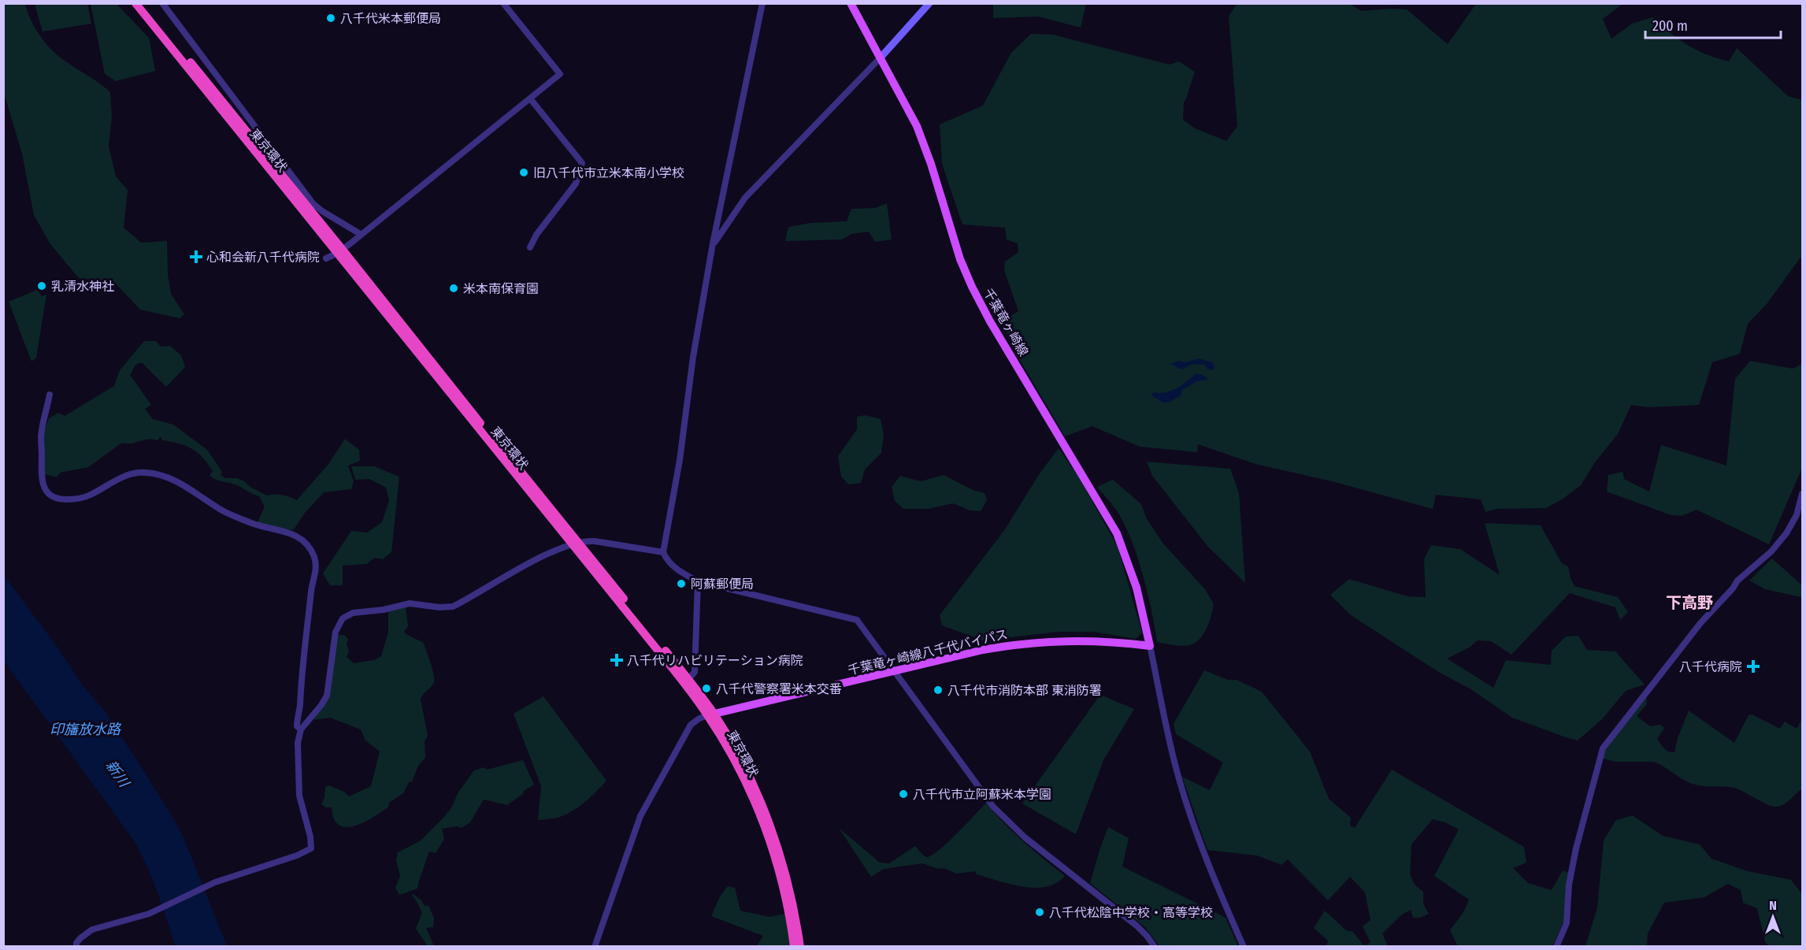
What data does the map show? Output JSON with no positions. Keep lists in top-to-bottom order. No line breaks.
{"streets":{"highway":["東京環状"],"main road":["千葉竜ヶ崎線","千葉竜ヶ崎線八千代バイパス"]},"crossings":[["東京環状","千葉竜ヶ崎線八千代バイパス"],["千葉竜ヶ崎線","千葉竜ヶ崎線八千代バイパス"]],"districts":["下高野"],"water":["印旛放水路","新川"],"places":{"other":["八千代米本郵便局","旧八千代市立米本南小学校","乳清水神社","米本南保育園","阿蘇郵便局","八千代警察署米本交番","八千代市消防本部 東消防署","八千代市立阿蘇米本学園","八千代松陰中学校・高等学校"],"health":["心和会新八千代病院","八千代リハビリテーション病院","八千代病院"]},"scale_bar":"200 m","north":"top"}
